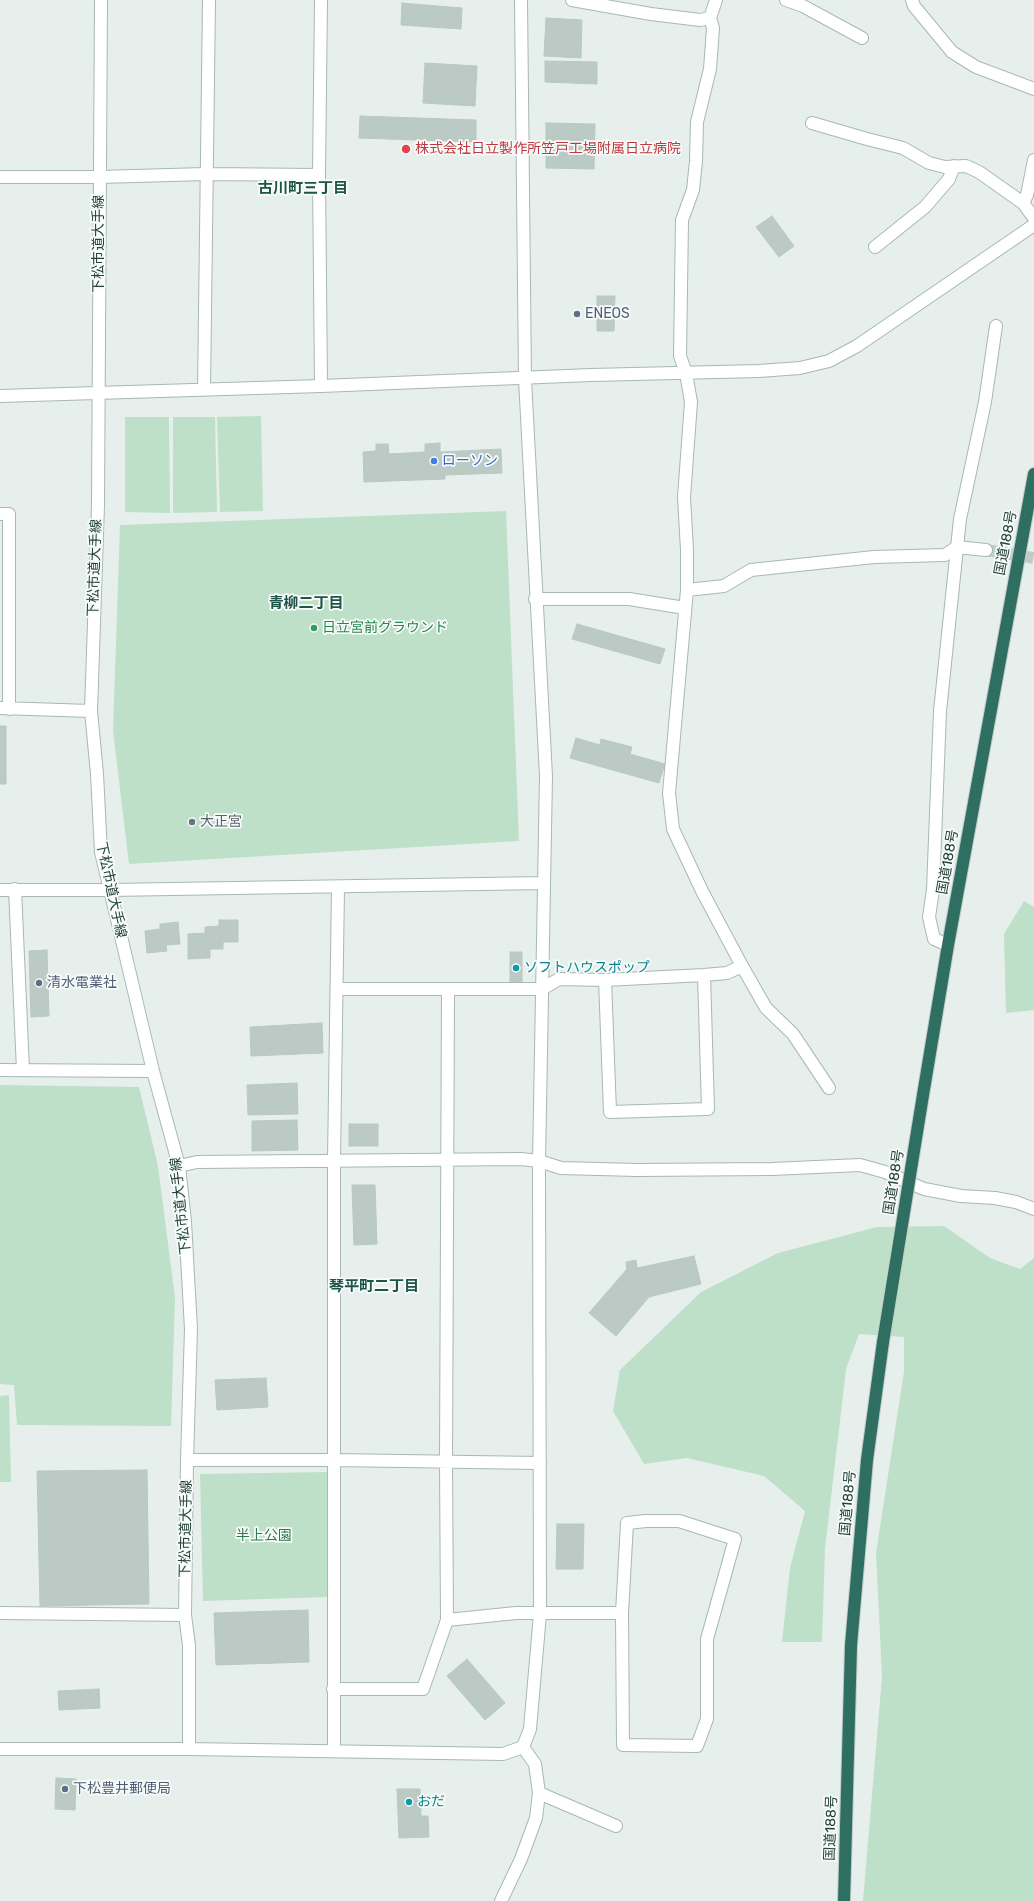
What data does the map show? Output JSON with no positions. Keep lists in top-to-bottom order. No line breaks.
{"streets":{"highway":["国道188号"],"street":["下松市道大手線"]},"districts":["古川町三丁目","青柳二丁目","琴平町二丁目"],"parks":["半上公園"],"places":["株式会社日立製作所笠戸工場附属日立病院","ENEOS","ローソン","日立宮前グラウンド","大正宮","ソフトハウスポップ","清水電業社","下松豊井郵便局","おだ"]}
